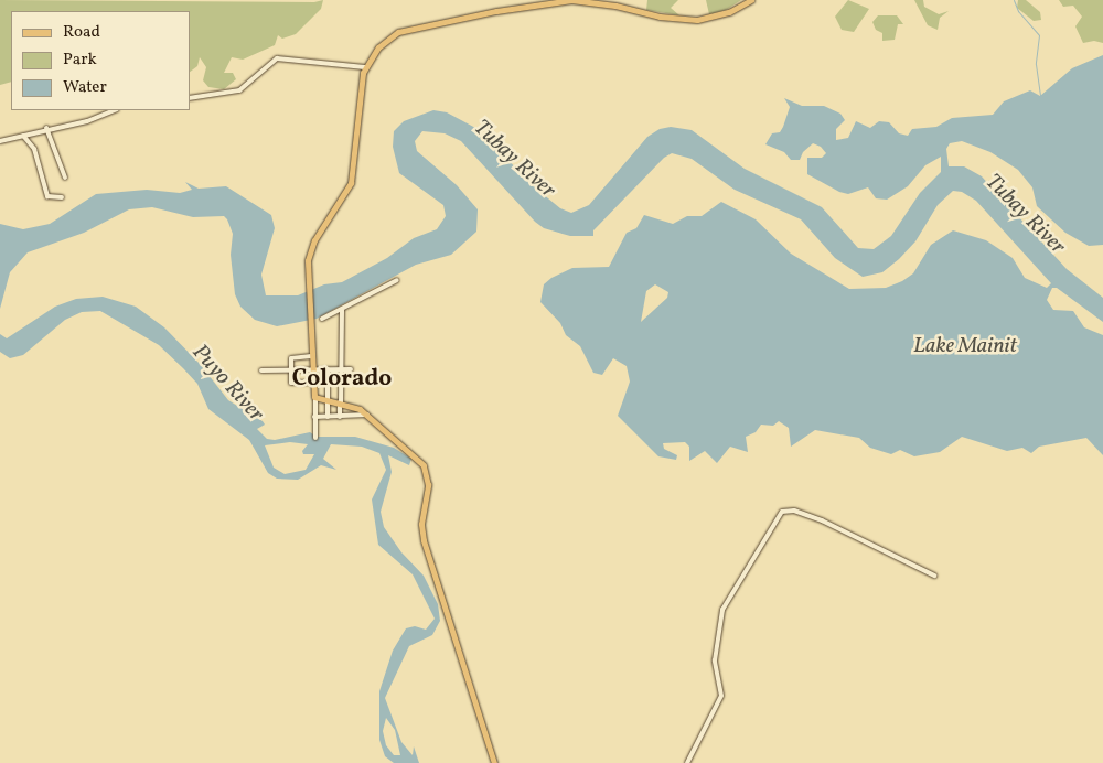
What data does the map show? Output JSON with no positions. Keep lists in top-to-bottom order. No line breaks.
{"districts":["Colorado"],"water":["Tubay River","Lake Mainit","Puyo River"],"legend":["Road","Park","Water"]}
